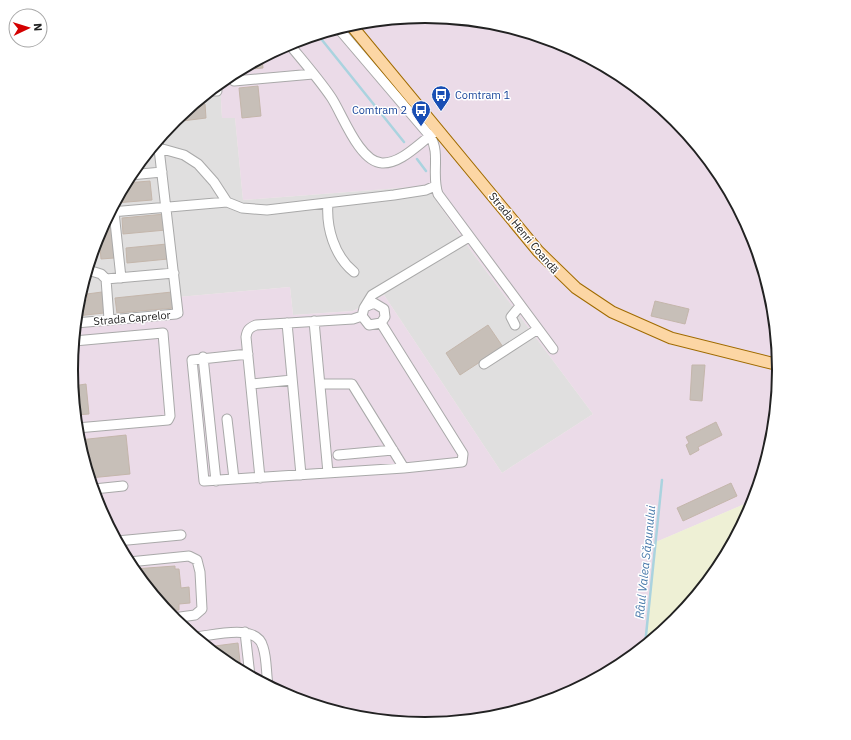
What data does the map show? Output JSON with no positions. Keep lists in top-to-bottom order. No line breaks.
{"streets":{"main road":["Strada Henri Coandă"],"street":["Strada Caprelor"]},"water":["Râul Valea Săpunului"],"places":{"bus stop":["Comtram 1","Comtram 2"]},"north":"right"}
